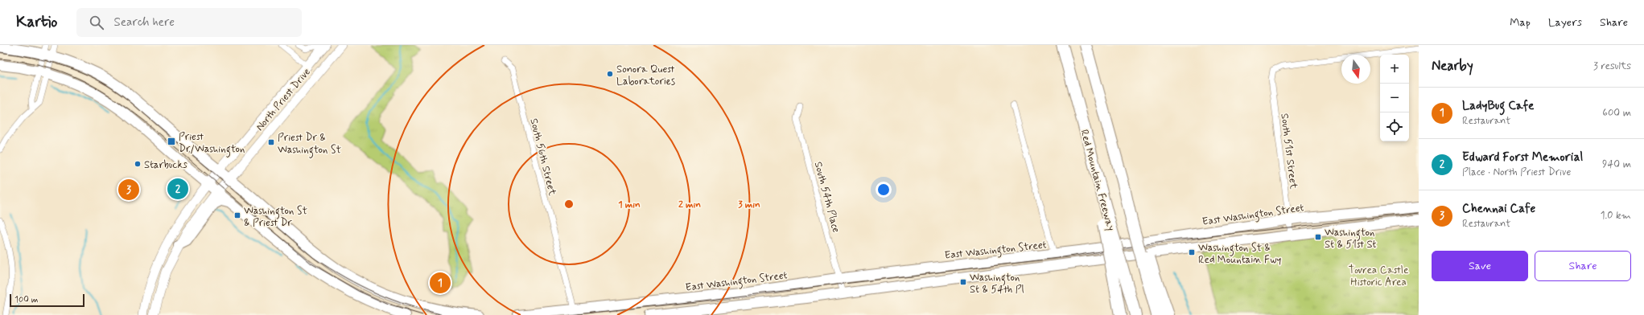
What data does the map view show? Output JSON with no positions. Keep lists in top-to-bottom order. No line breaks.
{"streets":{"highway":["Red Mountain Freeway"],"main road":["North Priest Drive","East Washington Street"],"street":["South 51st Street","South 56th Street","South 54th Place"]},"crossings":[["South 51st Street","East Washington Street"],["South 56th Street","East Washington Street"],["South 54th Place","East Washington Street"]],"parks":["Tovrea Castle Historic Area"],"places":{"other":["Sonora Quest Laboratories","Starbucks"],"transit":["Priest Dr/Washington","Priest Dr & Washington St","Washington St & Priest Dr","Washington St & 51st St","Washington St & Red Mountain Fwy","Washington St & 54th Pl"]},"scale_bar":"100 m","north":"bottom","page":{"header":"Kartio","search":"Search here","nav":["Map","Layers","Share"],"heading":["Nearby","3 results"],"map_buttons":["+","−"],"list":[{"mark":"1","name":"LadyBug Cafe","note":"Restaurant","value":"600 m"},{"mark":"2","name":"Edward Forst Memorial","note":"Place · North Priest Drive","value":"940 m"},{"mark":"3","name":"Chennai Cafe","note":"Restaurant","value":"1.0 km"}],"pins":["2","3","1"],"buttons":["Save","Share"],"scale":"100 m"},"rings":["1 min","2 min","3 min"]}
